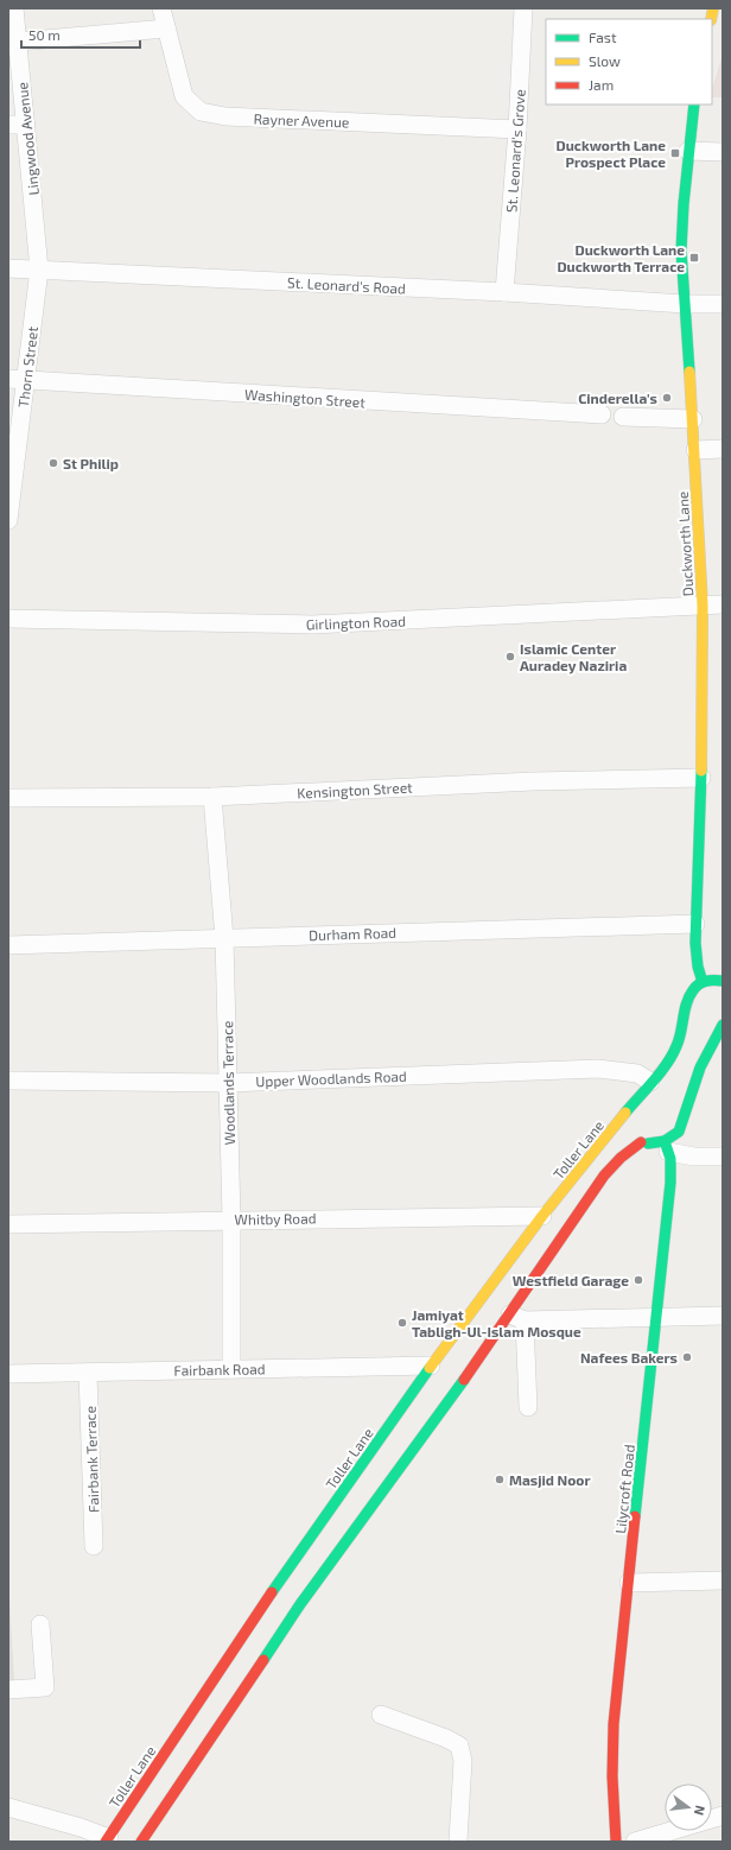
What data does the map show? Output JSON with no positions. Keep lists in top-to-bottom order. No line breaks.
{"streets":{"main road":["Duckworth Lane","Toller Lane","Lilycroft Road"],"street":["Rayner Avenue","Lingwood Avenue","St. Leonard's Grove","St. Leonard's Road","Thorn Street","Washington Street","Girlington Road","Kensington Street","Durham Road","Upper Woodlands Road","Woodlands Terrace","Whitby Road","Fairbank Road","Fairbank Terrace"]},"crossings":[["Rayner Avenue","St. Leonard's Grove"],["Lingwood Avenue","St. Leonard's Road"],["Lingwood Avenue","Thorn Street"],["St. Leonard's Grove","St. Leonard's Road"],["St. Leonard's Road","Thorn Street"],["St. Leonard's Road","Duckworth Lane"],["Thorn Street","Washington Street"],["Duckworth Lane","Girlington Road"],["Duckworth Lane","Kensington Street"],["Duckworth Lane","Durham Road"],["Duckworth Lane","Toller Lane"],["Kensington Street","Woodlands Terrace"],["Durham Road","Woodlands Terrace"],["Upper Woodlands Road","Woodlands Terrace"],["Upper Woodlands Road","Toller Lane"],["Woodlands Terrace","Whitby Road"],["Woodlands Terrace","Fairbank Road"],["Toller Lane","Whitby Road"],["Toller Lane","Fairbank Road"],["Fairbank Road","Fairbank Terrace"]],"places":{"transit":["Duckworth Lane Prospect Place","Duckworth Lane Duckworth Terrace"],"other":["Cinderella's","St Philip","Islamic Center Auradey Naziria","Westfield Garage","Jamiyat Tabligh-Ul-Islam Mosque","Nafees Bakers","Masjid Noor"]},"legend":["Fast","Slow","Jam"],"scale_bar":"50 m","north":"right"}
